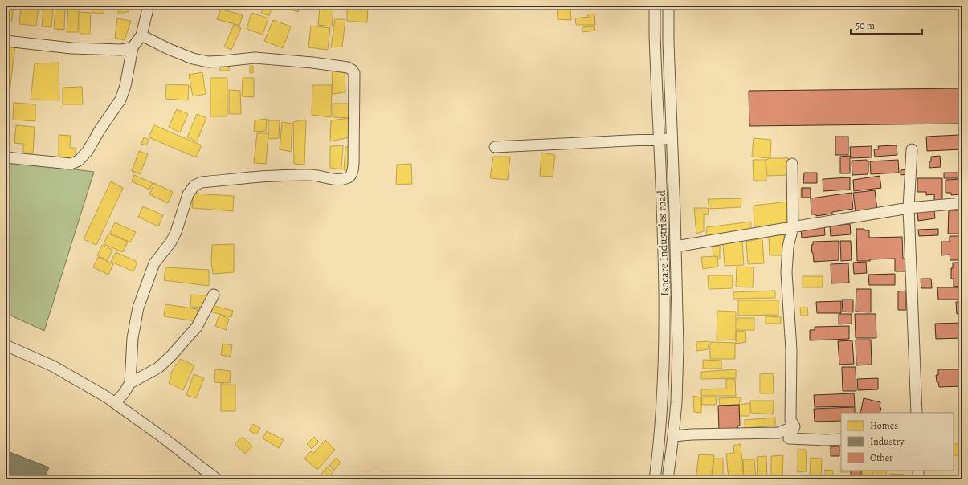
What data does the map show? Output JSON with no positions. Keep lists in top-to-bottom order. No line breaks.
{"streets":{"street":["Isocare Industries road"]},"legend":["Homes","Industry","Other"],"scale_bar":"50 m"}
